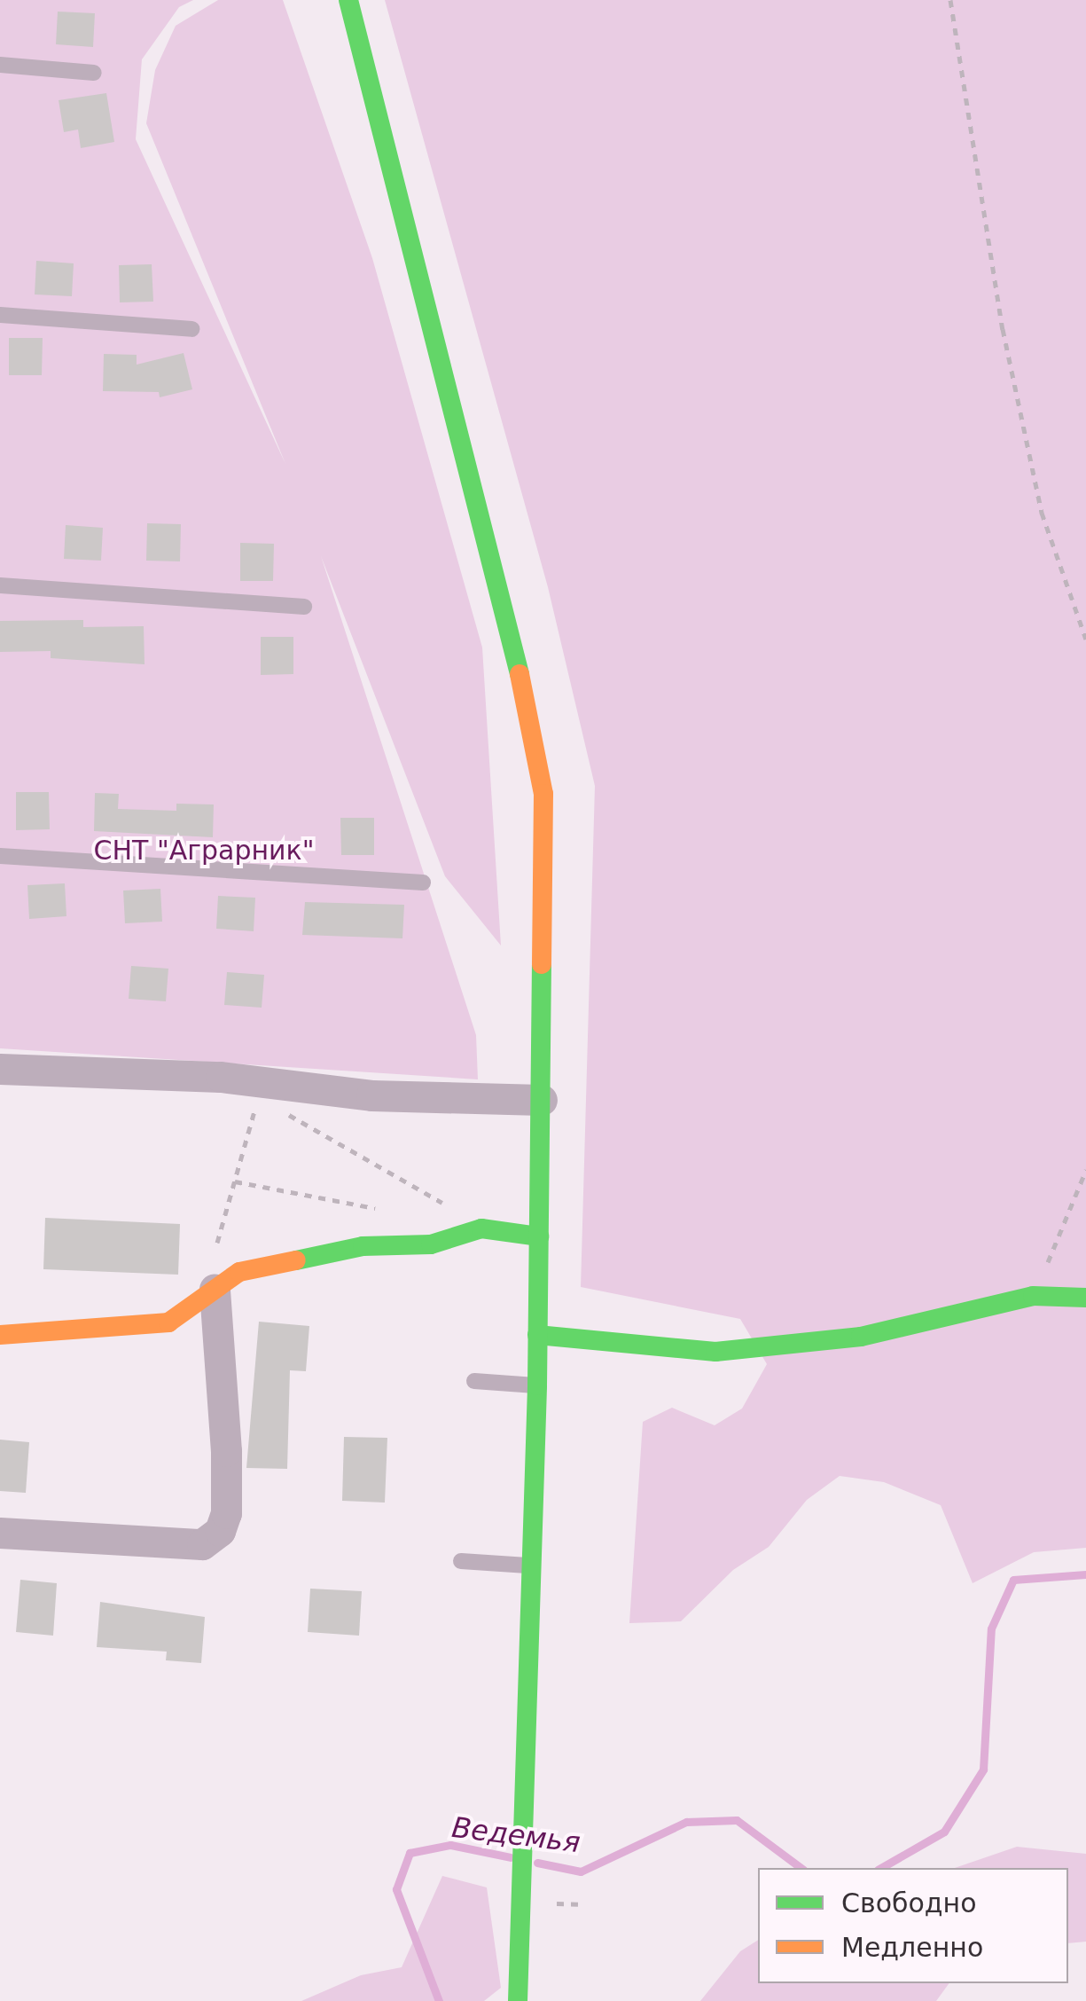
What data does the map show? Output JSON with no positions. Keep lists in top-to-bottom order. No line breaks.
{"water":["Ведемья"],"parks":["СНТ \"Аграрник\""],"legend":["Свободно","Медленно"]}
